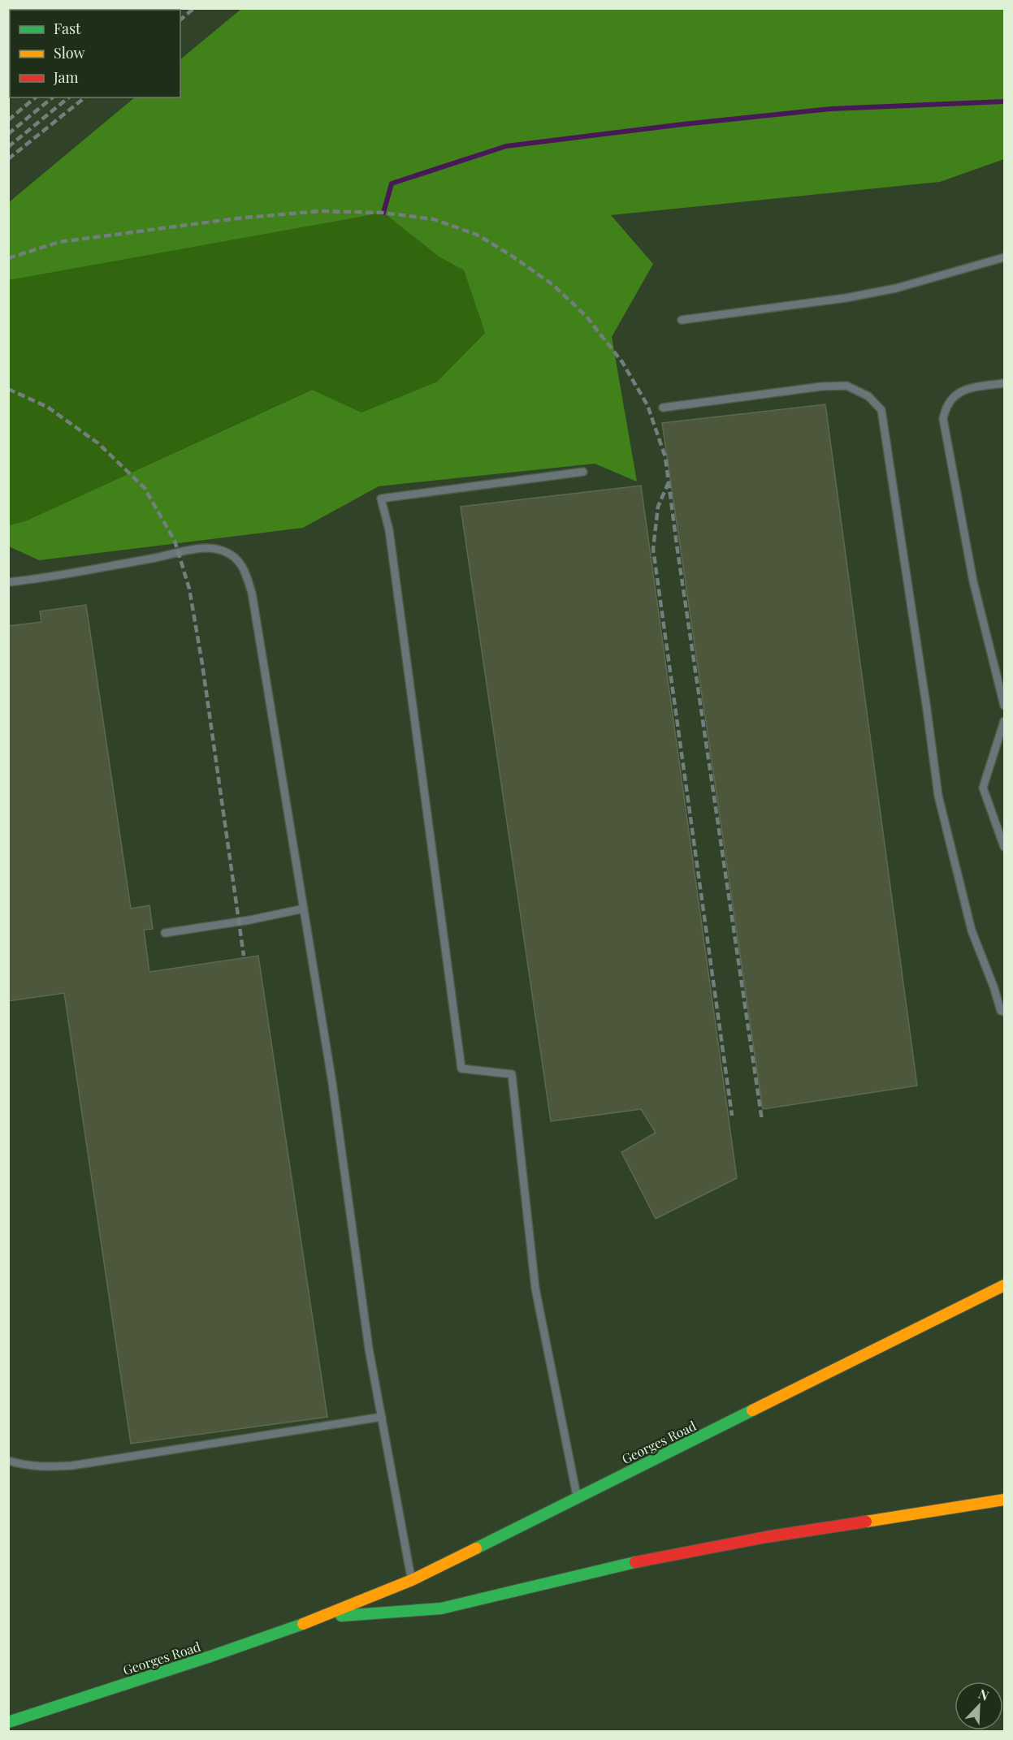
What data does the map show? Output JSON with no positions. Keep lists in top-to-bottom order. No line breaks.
{"streets":{"street":["Georges Road"]},"legend":["Fast","Slow","Jam"],"north":"top right"}
